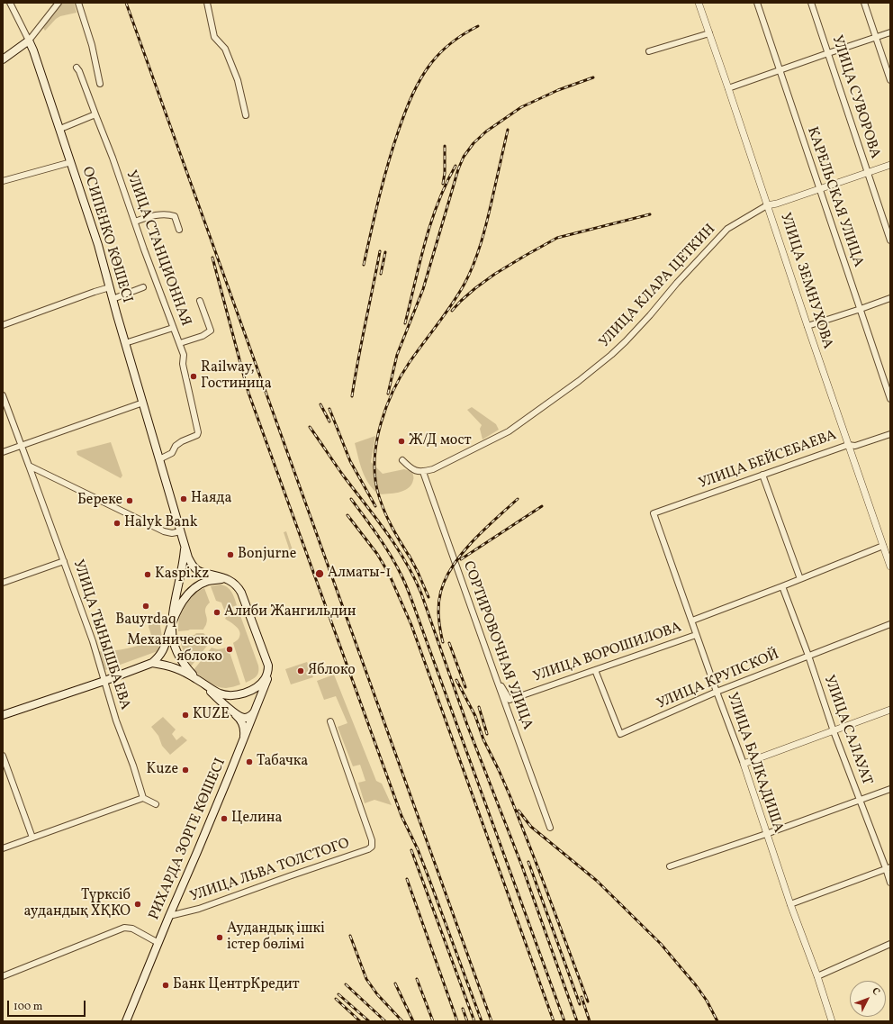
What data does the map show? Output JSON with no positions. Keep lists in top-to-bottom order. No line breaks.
{"streets":{"main road":["ОСИПЕНКО КӨШЕСІ","РИХАРДА ЗОРГЕ КӨШЕСІ"],"street":["УЛИЦА СУВОРОВА","КАРЕЛЬСКАЯ УЛИЦА","УЛИЦА СТАНЦИОННАЯ","УЛИЦА ЗЕМНУХОВА","УЛИЦА КЛАРА ЦЕТКИН","УЛИЦА БЕЙСЕБАЕВА","УЛИЦА ТЫНЫШБАЕВА","СОРТИРОВОЧНАЯ УЛИЦА","УЛИЦА ВОРОШИЛОВА","УЛИЦА КРУПСКОЙ","УЛИЦА САЛАУАТ","УЛИЦА БАЛКАДИША","УЛИЦА ЛЬВА ТОЛСТОГО"]},"crossings":[["ОСИПЕНКО КӨШЕСІ","УЛИЦА СТАНЦИОННАЯ"],["УЛИЦА ЗЕМНУХОВА","УЛИЦА КЛАРА ЦЕТКИН"],["УЛИЦА ЗЕМНУХОВА","УЛИЦА БЕЙСЕБАЕВА"],["УЛИЦА ЗЕМНУХОВА","УЛИЦА ВОРОШИЛОВА"],["УЛИЦА КЛАРА ЦЕТКИН","СОРТИРОВОЧНАЯ УЛИЦА"],["УЛИЦА БЕЙСЕБАЕВА","УЛИЦА БАЛКАДИША"],["СОРТИРОВОЧНАЯ УЛИЦА","УЛИЦА ВОРОШИЛОВА"],["УЛИЦА ВОРОШИЛОВА","УЛИЦА КРУПСКОЙ"],["УЛИЦА ВОРОШИЛОВА","УЛИЦА САЛАУАТ"],["УЛИЦА ВОРОШИЛОВА","УЛИЦА БАЛКАДИША"],["УЛИЦА КРУПСКОЙ","УЛИЦА САЛАУАТ"],["УЛИЦА КРУПСКОЙ","УЛИЦА БАЛКАДИША"],["РИХАРДА ЗОРГЕ КӨШЕСІ","УЛИЦА ЛЬВА ТОЛСТОГО"]],"places":["Railway, Гостиница","Ж/Д мост","Наяда","Береке","Halyk Bank","Bonjurne","Алматы-1","Kaspi.kz","Bauyrdaq","Алиби Жангильдин","Механическое яблоко","Яблоко","KUZE","Табачка","Kuze","Целина","Түрксіб аудандық ХҚКО","Аудандық ішкі істер бөлімі","Банк ЦентрКредит"],"scale_bar":"100 m","north":"top right"}
